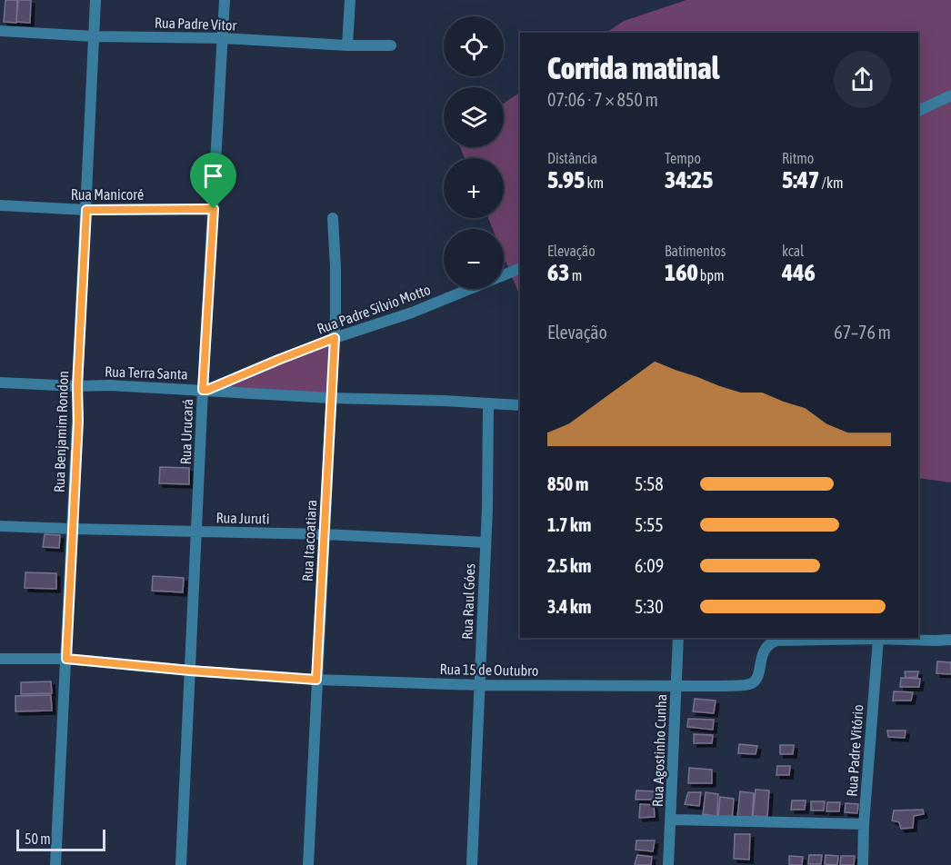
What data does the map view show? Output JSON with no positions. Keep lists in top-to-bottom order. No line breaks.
{"streets":{"street":["Rua Padre Vitor","Rua Manicoré","Rua Padre Silvio Motto","Rua Terra Santa","Rua Benjamim Rondon","Rua Urucará","Rua Juruti","Rua Itacoatiara","Rua Raul Góes","Rua 15 de Outubro","Rua Agostinho Cunha","Rua Padre Vitório"]},"crossings":[["Rua Padre Vitor","Rua Benjamim Rondon"],["Rua Padre Vitor","Rua Urucará"],["Rua Manicoré","Rua Benjamim Rondon"],["Rua Manicoré","Rua Urucará"],["Rua Padre Silvio Motto","Rua Terra Santa"],["Rua Padre Silvio Motto","Rua Urucará"],["Rua Padre Silvio Motto","Rua Itacoatiara"],["Rua Terra Santa","Rua Benjamim Rondon"],["Rua Terra Santa","Rua Urucará"],["Rua Terra Santa","Rua Itacoatiara"],["Rua Terra Santa","Rua Raul Góes"],["Rua Benjamim Rondon","Rua Juruti"],["Rua Benjamim Rondon","Rua 15 de Outubro"],["Rua Urucará","Rua Juruti"],["Rua Urucará","Rua 15 de Outubro"],["Rua Juruti","Rua Itacoatiara"],["Rua Juruti","Rua Raul Góes"],["Rua Itacoatiara","Rua 15 de Outubro"],["Rua Raul Góes","Rua 15 de Outubro"],["Rua 15 de Outubro","Rua Agostinho Cunha"],["Rua 15 de Outubro","Rua Padre Vitório"]],"scale_bar":"50 m","page":{"map_buttons":["+","−"],"heading":["Corrida matinal","07:06 · 7 × 850 m"],"stats":[["Distância","5.95 km"],["Tempo","34:25"],["Ritmo","5:47 /km"],["Elevação","63 m"],["Batimentos","160 bpm"],["kcal","446"]],"chart":["Elevação","67–76 m"],"list":[{"name":"850 m","note":"5:58"},{"name":"1.7 km","note":"5:55"},{"name":"2.5 km","note":"6:09"},{"name":"3.4 km","note":"5:30"}],"scale":"50 m"}}
